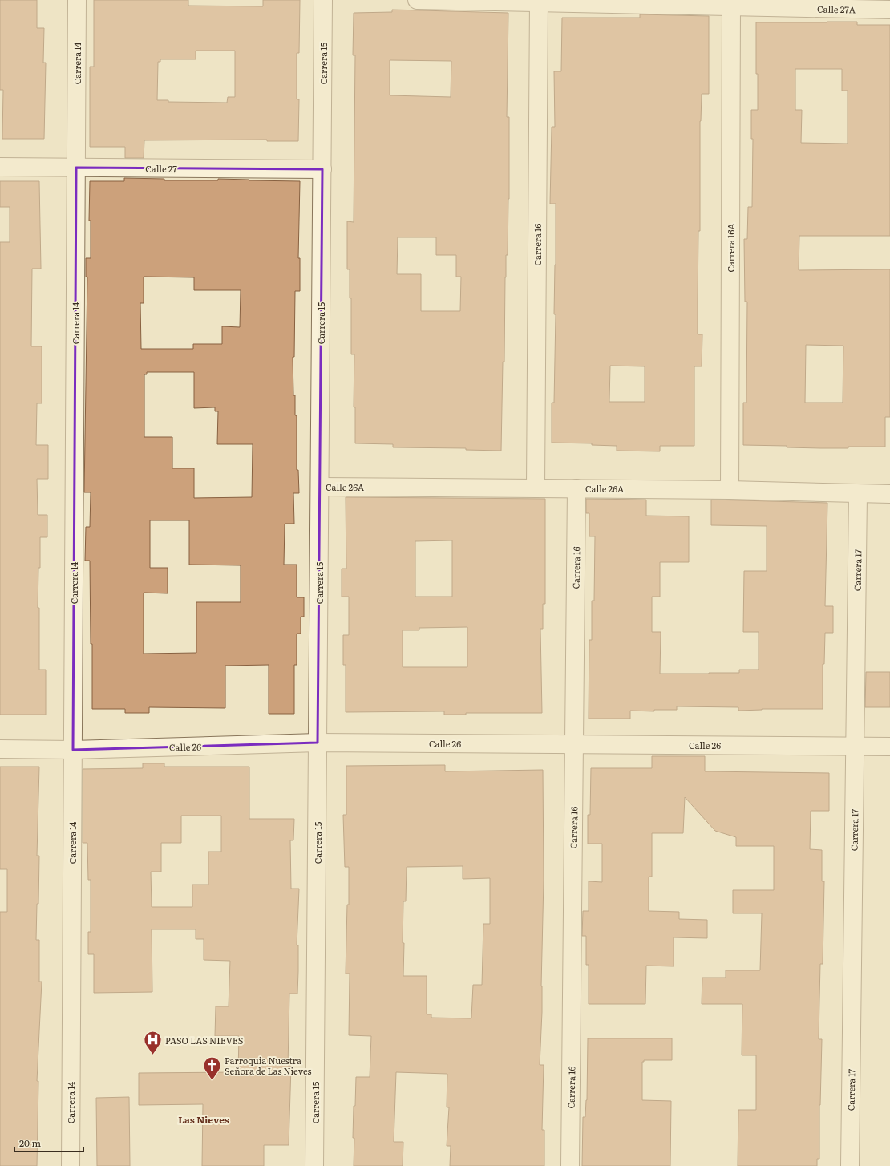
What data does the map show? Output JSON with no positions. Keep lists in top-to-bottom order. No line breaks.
{"streets":{"street":["Calle 27A","Carrera 14","Carrera 15","Calle 27","Carrera 16","Carrera 16A","Calle 26A","Carrera 17","Calle 26"]},"crossings":[["Calle 27A","Carrera 16"],["Calle 27A","Carrera 16A"],["Carrera 14","Calle 27"],["Carrera 14","Calle 26"],["Carrera 15","Calle 27"],["Carrera 15","Calle 26A"],["Carrera 15","Calle 26"],["Carrera 16","Calle 26A"],["Carrera 16","Calle 26"],["Carrera 16A","Calle 26A"],["Calle 26A","Carrera 17"],["Carrera 17","Calle 26"]],"districts":["Las Nieves"],"places":{"hospital":["PASO LAS NIEVES"],"church":["Parroquia Nuestra Señora de Las Nieves"]},"scale_bar":"20 m"}
